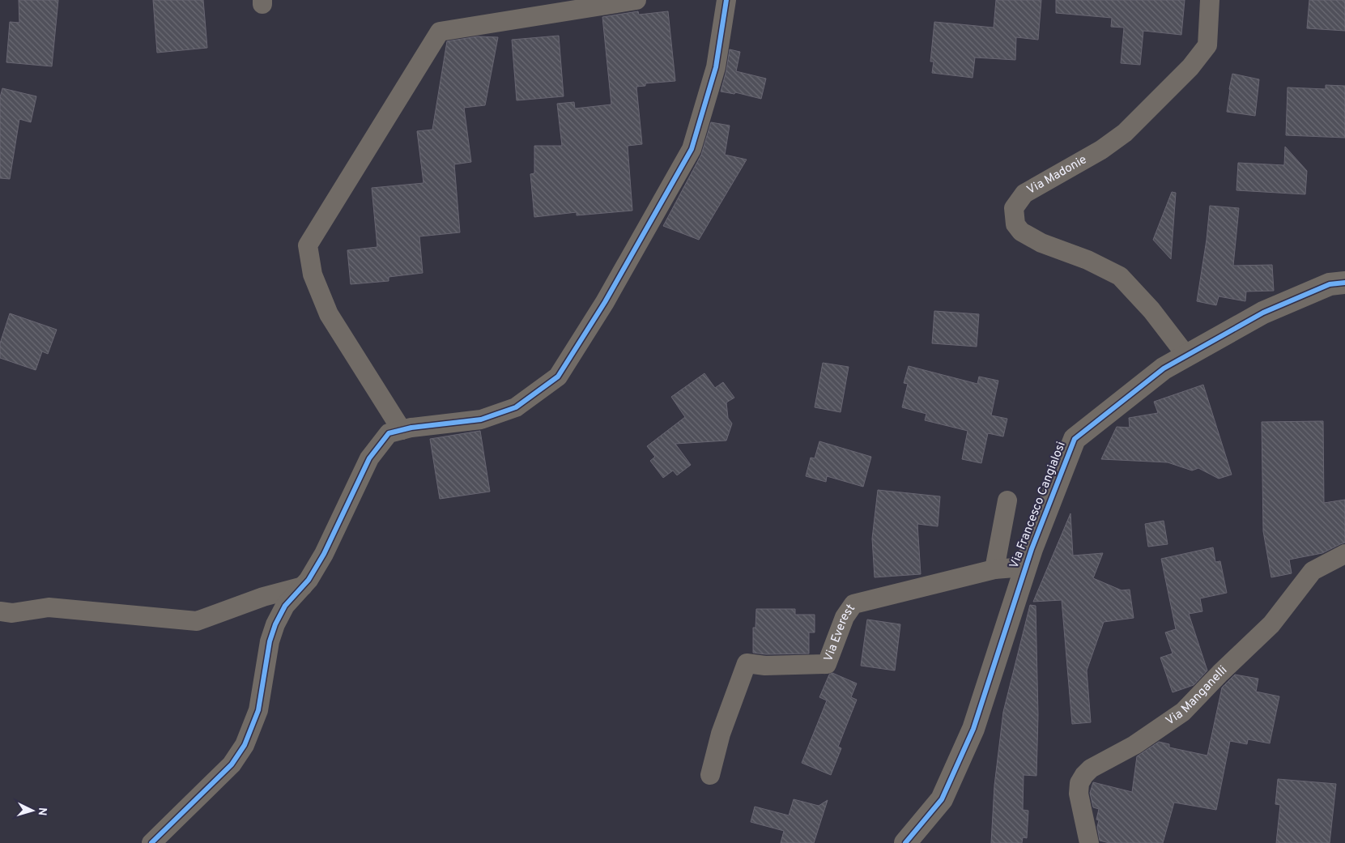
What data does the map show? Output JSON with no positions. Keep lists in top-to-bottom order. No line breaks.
{"streets":{"street":["Via Madonie","Via Francesco Cangialosi","Via Everest","Via Manganelli"]},"crossings":[["Via Madonie","Via Francesco Cangialosi"],["Via Francesco Cangialosi","Via Everest"]],"north":"right"}
